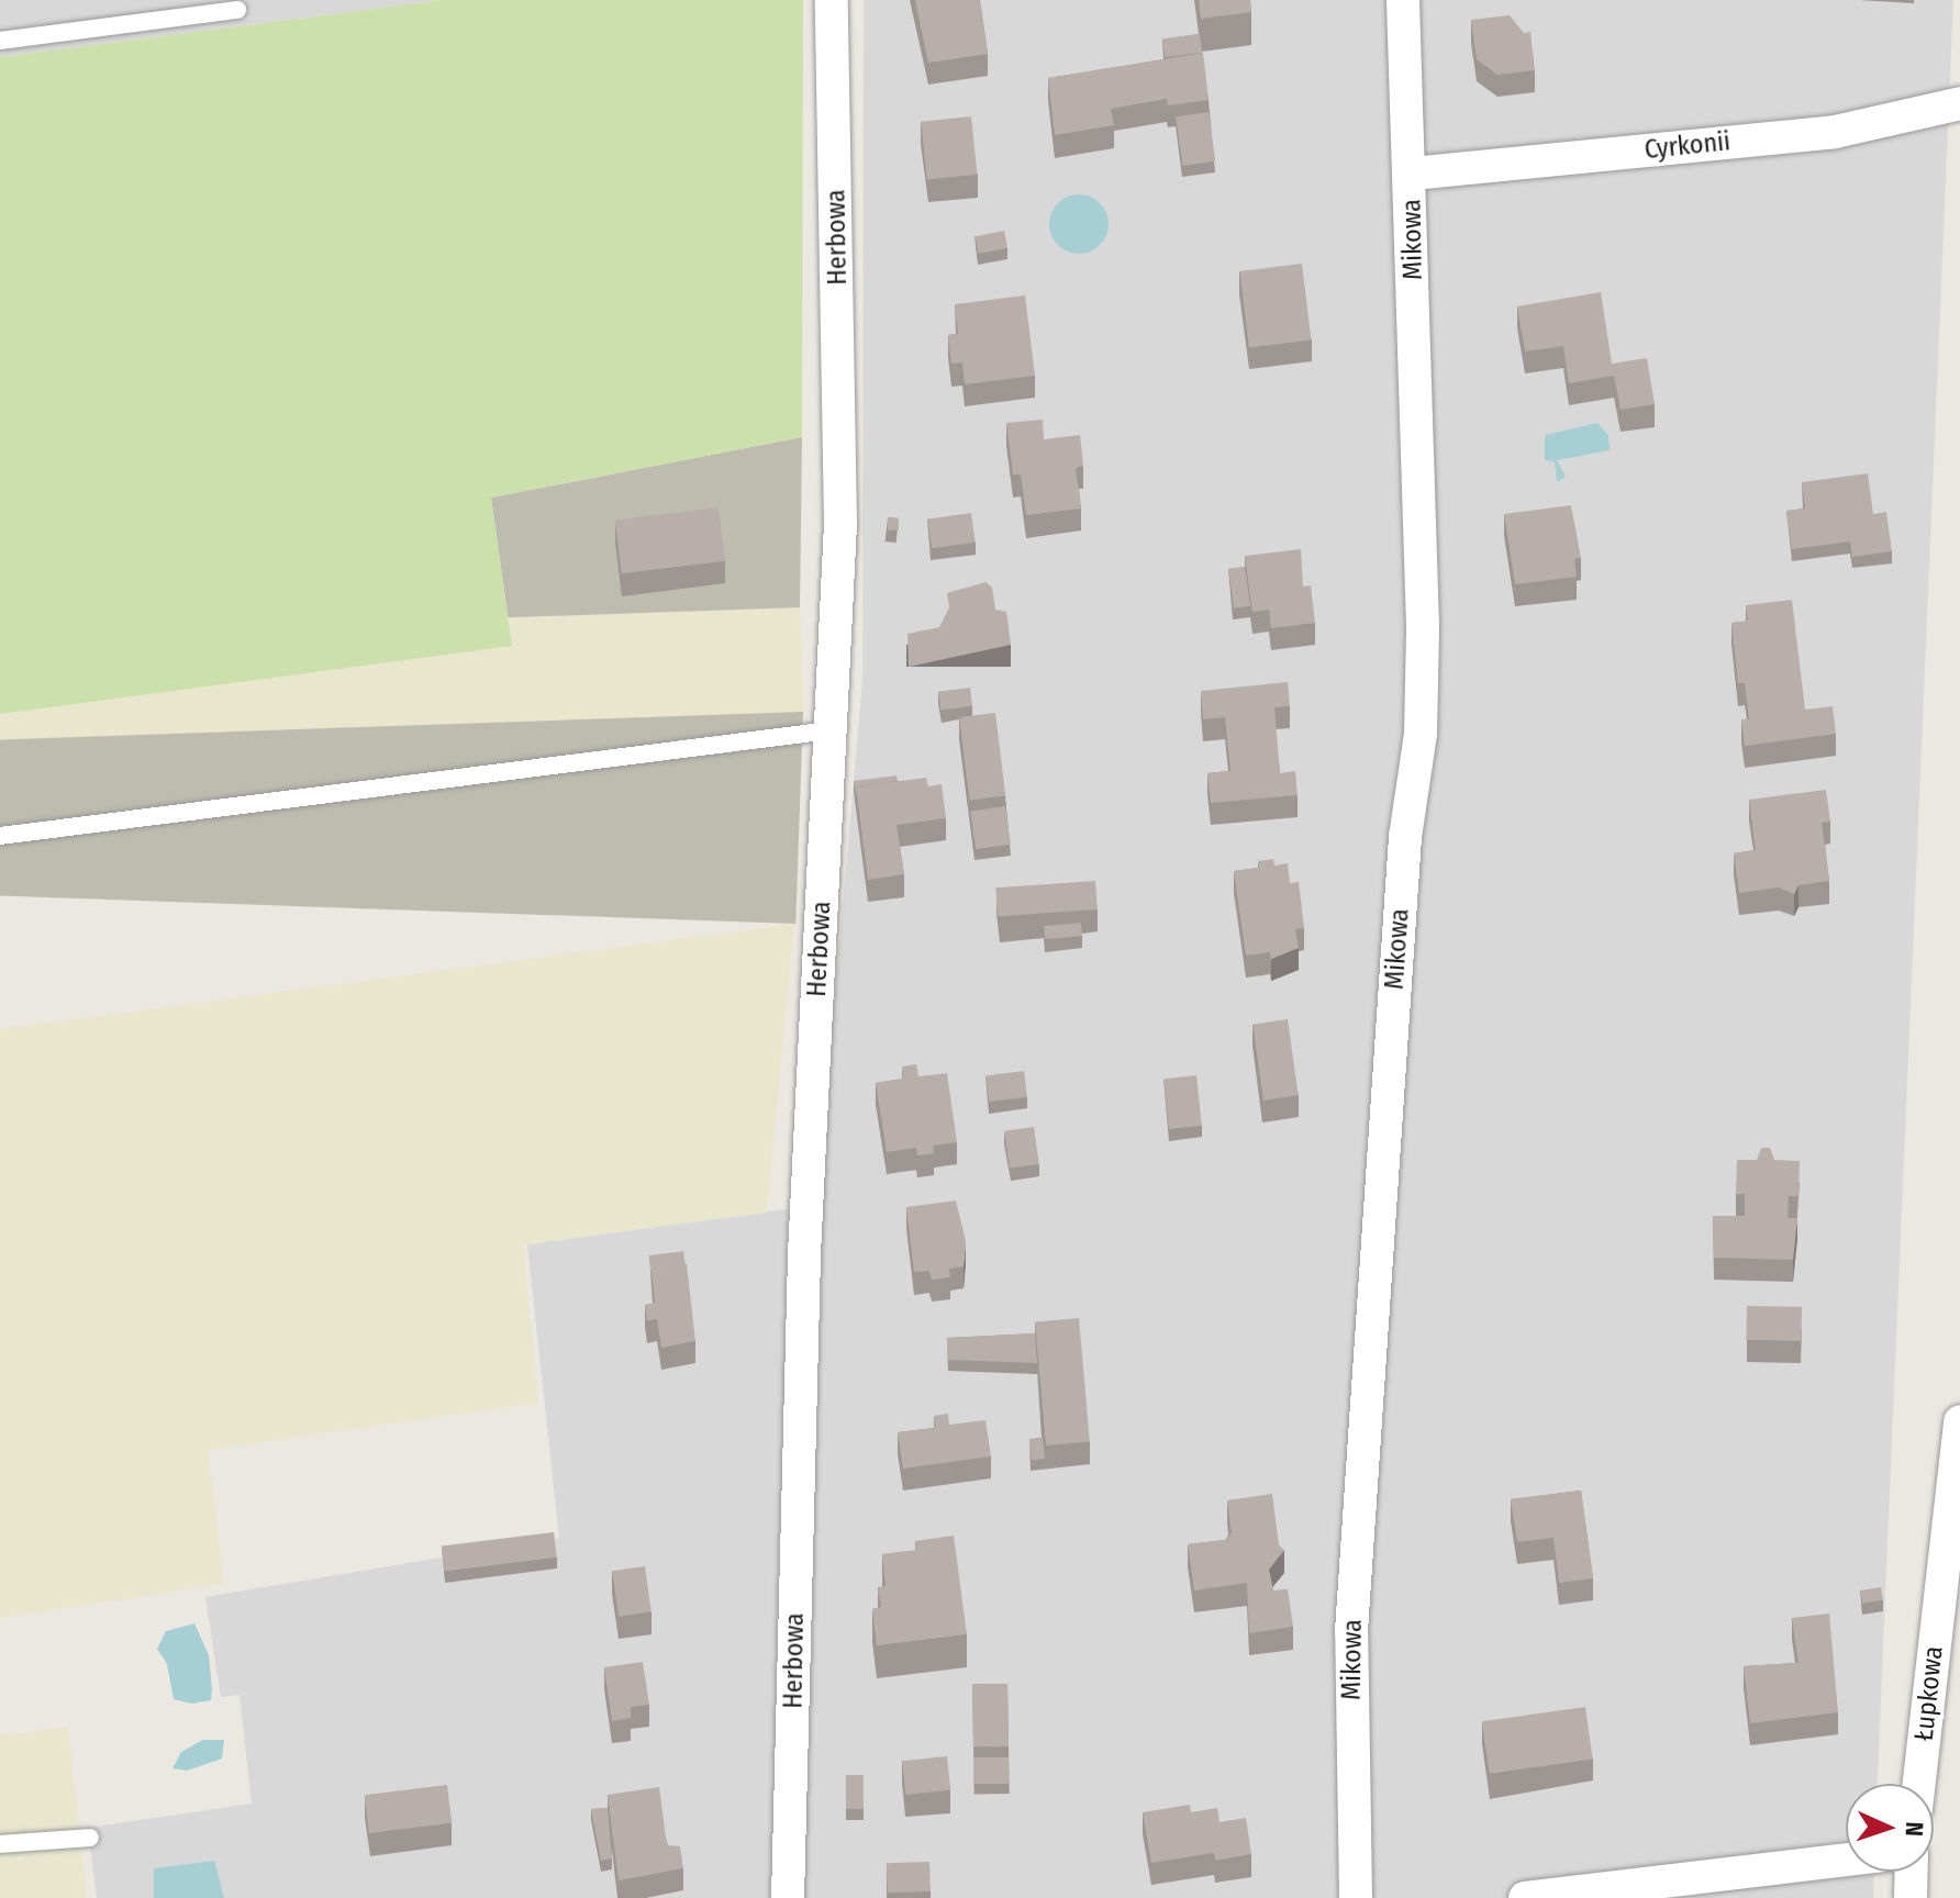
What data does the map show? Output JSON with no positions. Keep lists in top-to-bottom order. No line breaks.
{"streets":{"street":["Cyrkonii","Herbowa","Mikowa","Łupkowa"]},"crossings":[["Cyrkonii","Mikowa"]],"north":"right"}
